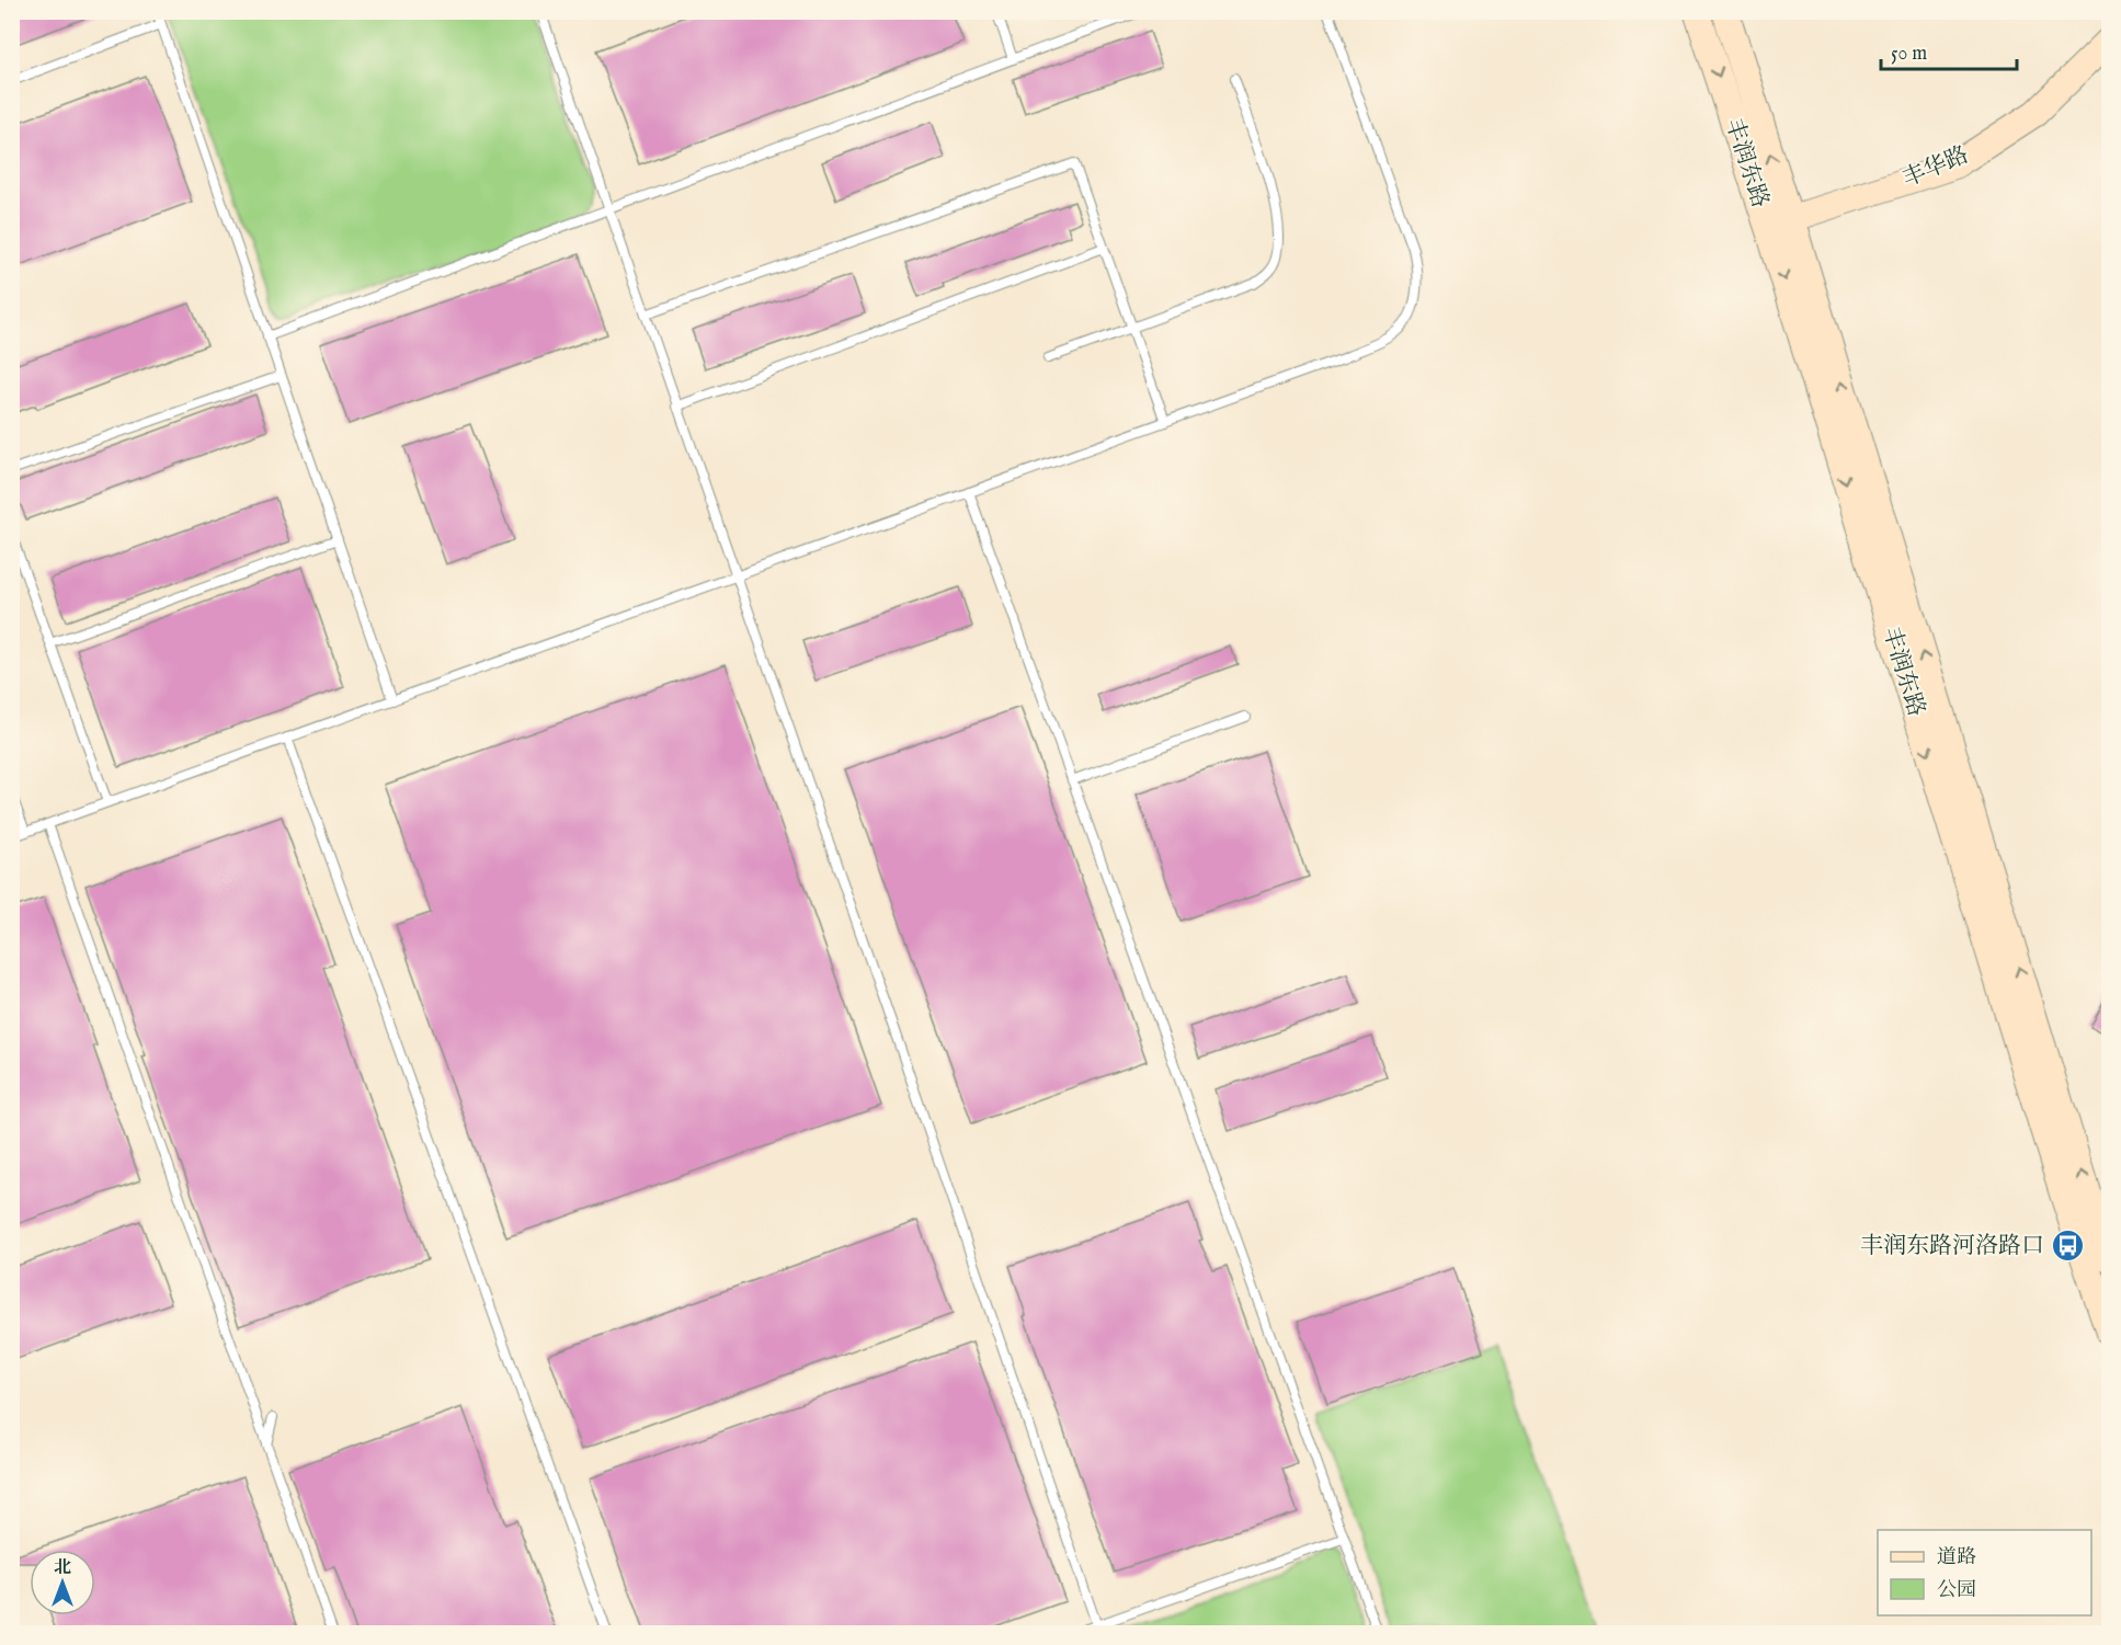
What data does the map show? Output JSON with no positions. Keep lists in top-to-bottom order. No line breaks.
{"streets":{"street":["丰润东路","丰华路"]},"crossings":[["丰润东路","丰华路"]],"places":{"bus stop":["丰润东路河洛路口"]},"legend":["道路","公园"],"scale_bar":"50 m","north":"top"}
